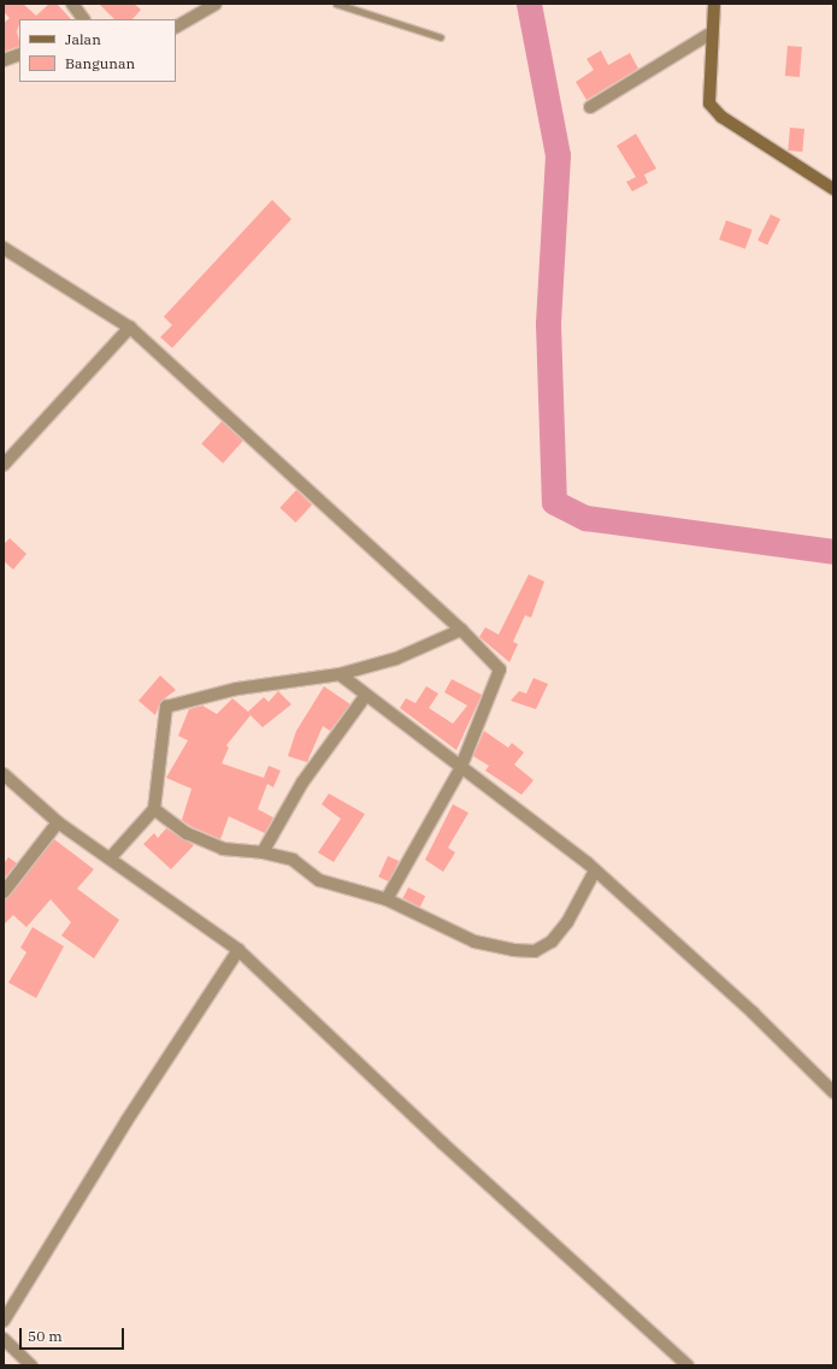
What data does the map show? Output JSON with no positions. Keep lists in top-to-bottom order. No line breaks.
{"legend":["Jalan","Bangunan"],"scale_bar":"50 m"}
